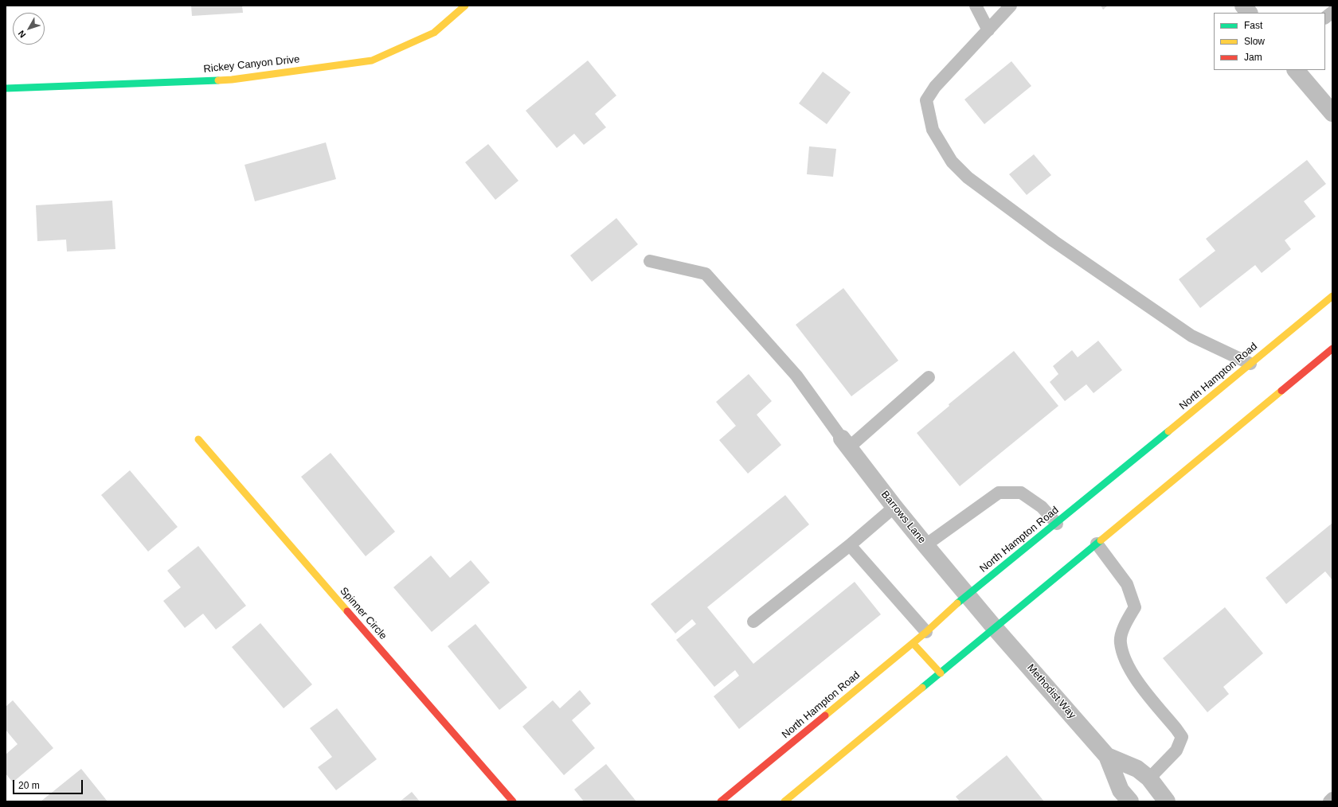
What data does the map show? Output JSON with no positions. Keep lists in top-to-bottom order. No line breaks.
{"streets":{"main road":["Rickey Canyon Drive","North Hampton Road","Spinner Circle"],"street":["Barrows Lane","Methodist Way"]},"crossings":[["North Hampton Road","Barrows Lane"],["Barrows Lane","Methodist Way"]],"legend":["Fast","Slow","Jam"],"scale_bar":"20 m","north":"bottom left"}
